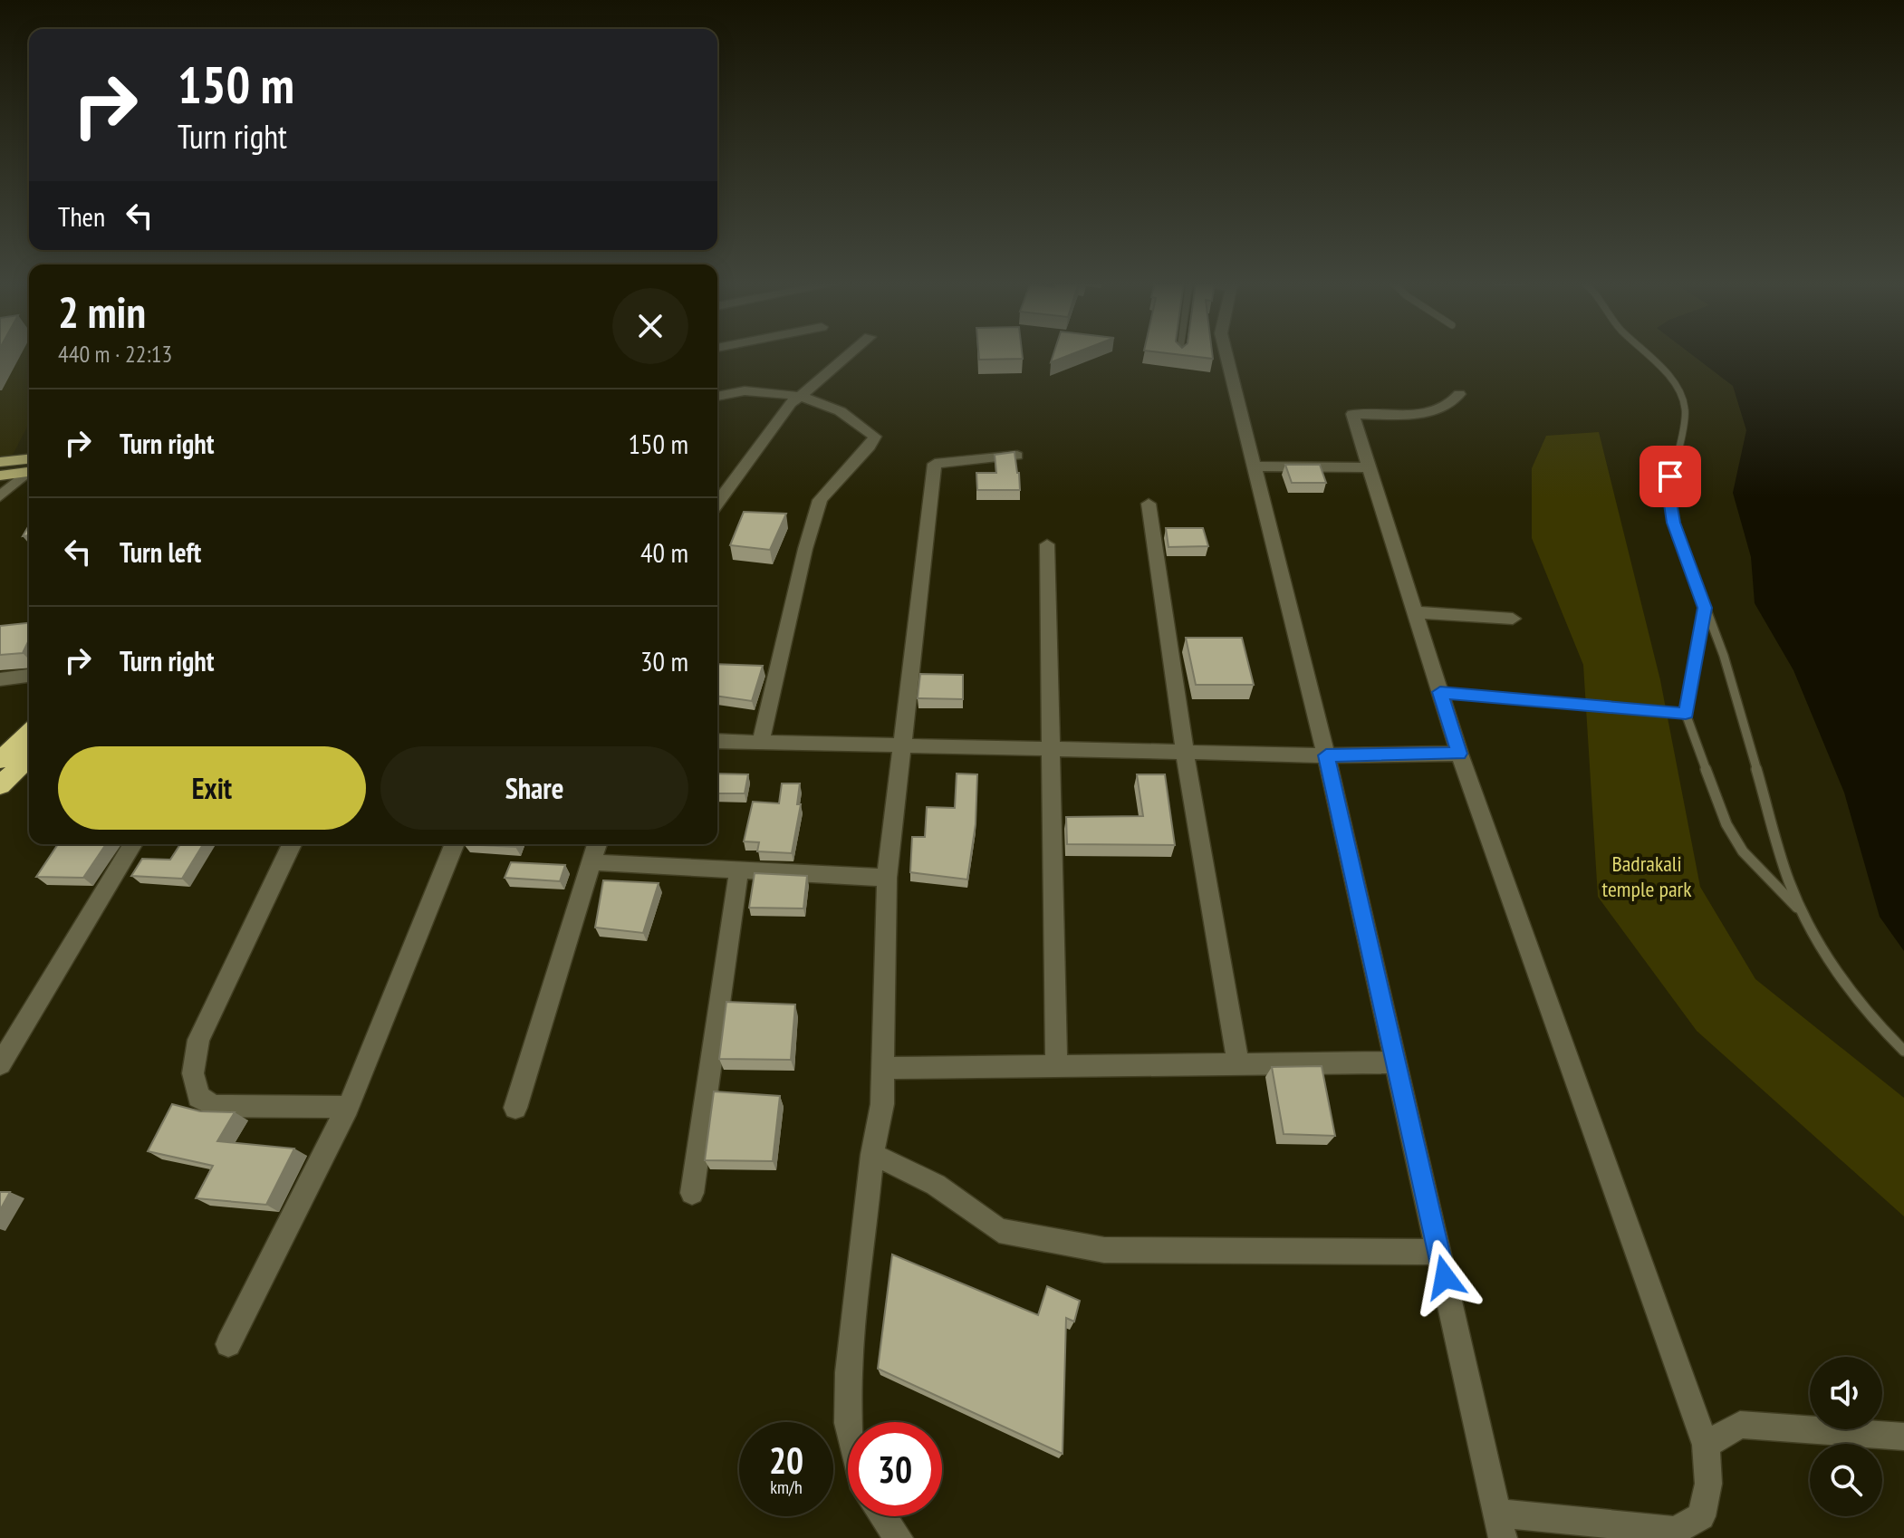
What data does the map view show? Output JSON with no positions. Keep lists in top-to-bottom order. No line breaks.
{"parks":["Badrakali temple park"],"page":{"turn":["150 m","Turn right"],"then":"Then","heading":["2 min","440 m · 22:13"],"list":[{"name":"Turn right","value":"150 m"},{"name":"Turn left","value":"40 m"},{"name":"Turn right","value":"30 m"}],"buttons":["Exit","Share"],"speed":"20 km/h","limit":"30"}}
